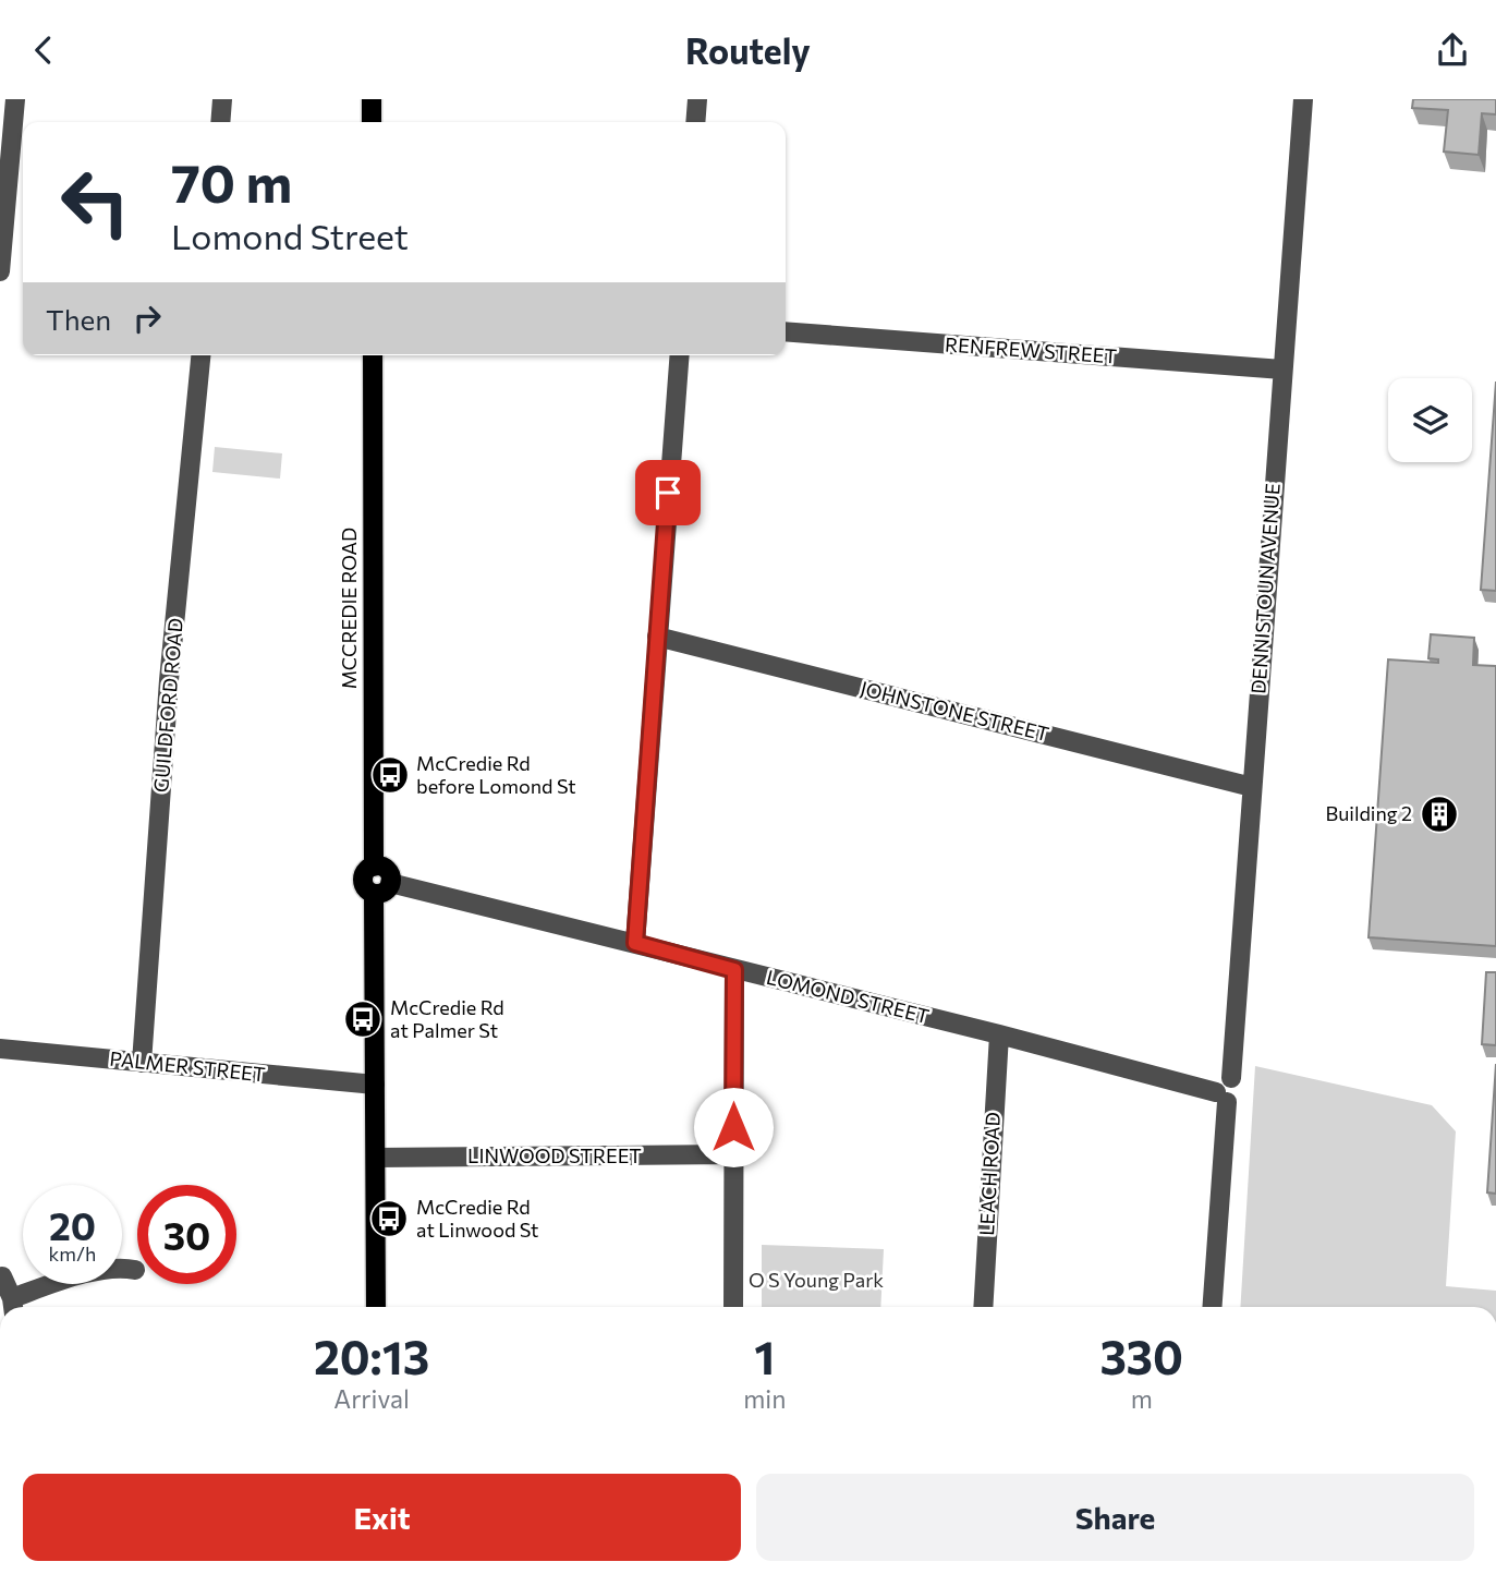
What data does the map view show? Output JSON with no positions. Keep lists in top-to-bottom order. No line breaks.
{"streets":{"main road":["MCCREDIE ROAD"],"street":["RENFREW STREET","DENNISTOUN AVENUE","GUILDFORD ROAD","JOHNSTONE STREET","LOMOND STREET","PALMER STREET","LINWOOD STREET","LEACH ROAD"]},"crossings":[["RENFREW STREET","DENNISTOUN AVENUE"],["DENNISTOUN AVENUE","JOHNSTONE STREET"],["DENNISTOUN AVENUE","LOMOND STREET"],["MCCREDIE ROAD","LOMOND STREET"],["GUILDFORD ROAD","PALMER STREET"],["LOMOND STREET","LEACH ROAD"]],"parks":["O S Young Park"],"places":{"bus stop":["McCredie Rd before Lomond St","McCredie Rd at Palmer St","McCredie Rd at Linwood St"],"building":["Building 2"]},"page":{"header":"Routely","turn":["70 m","Lomond Street"],"then":"Then","speed":"20 km/h","limit":"30","eta":["20:13","Arrival","1","min","330","m"],"buttons":["Exit","Share"]}}
